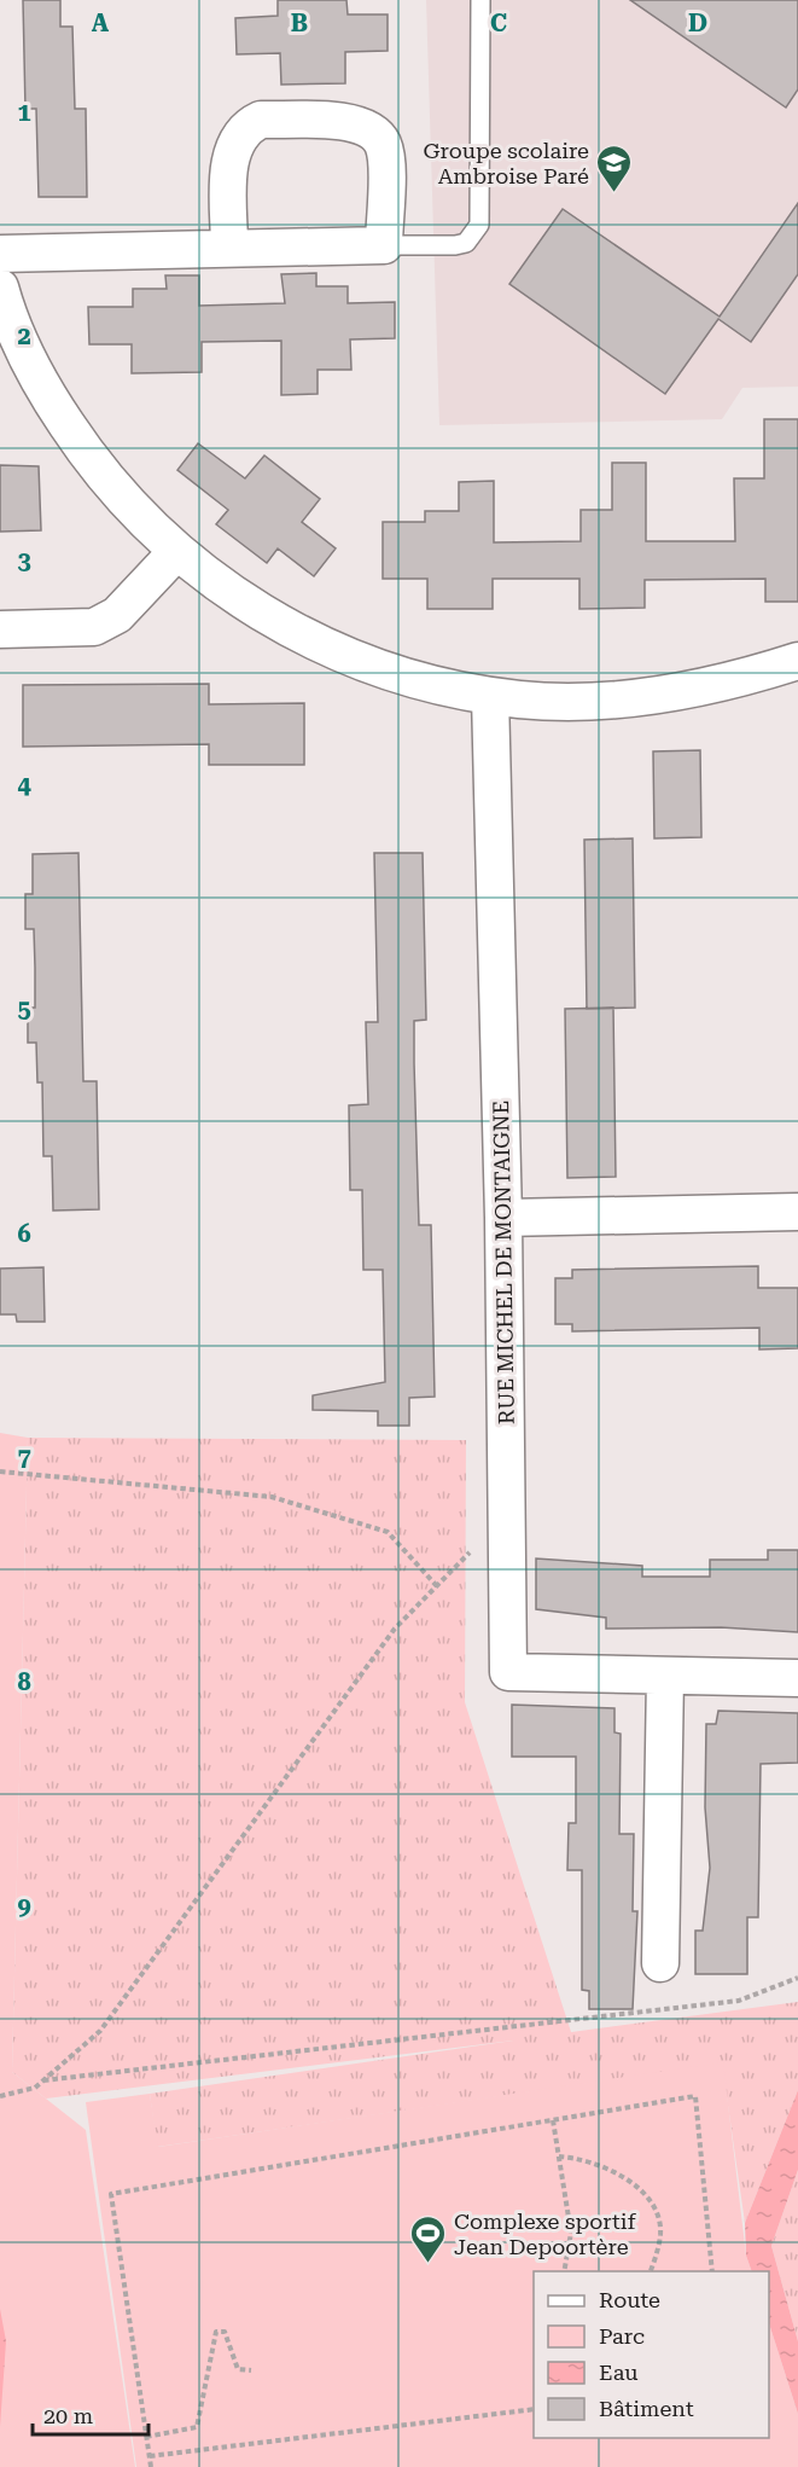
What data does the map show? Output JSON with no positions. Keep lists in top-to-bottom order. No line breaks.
{"streets":{"street":["RUE MICHEL DE MONTAIGNE"]},"places":{"school or university":["Groupe scolaire Ambroise Paré"],"sports":["Complexe sportif Jean Depoortère"]},"legend":["Route","Parc","Eau","Bâtiment"],"scale_bar":"20 m","grid":{"columns":["A","B","C","D"],"rows":["1","2","3","4","5","6","7","8","9"]}}
